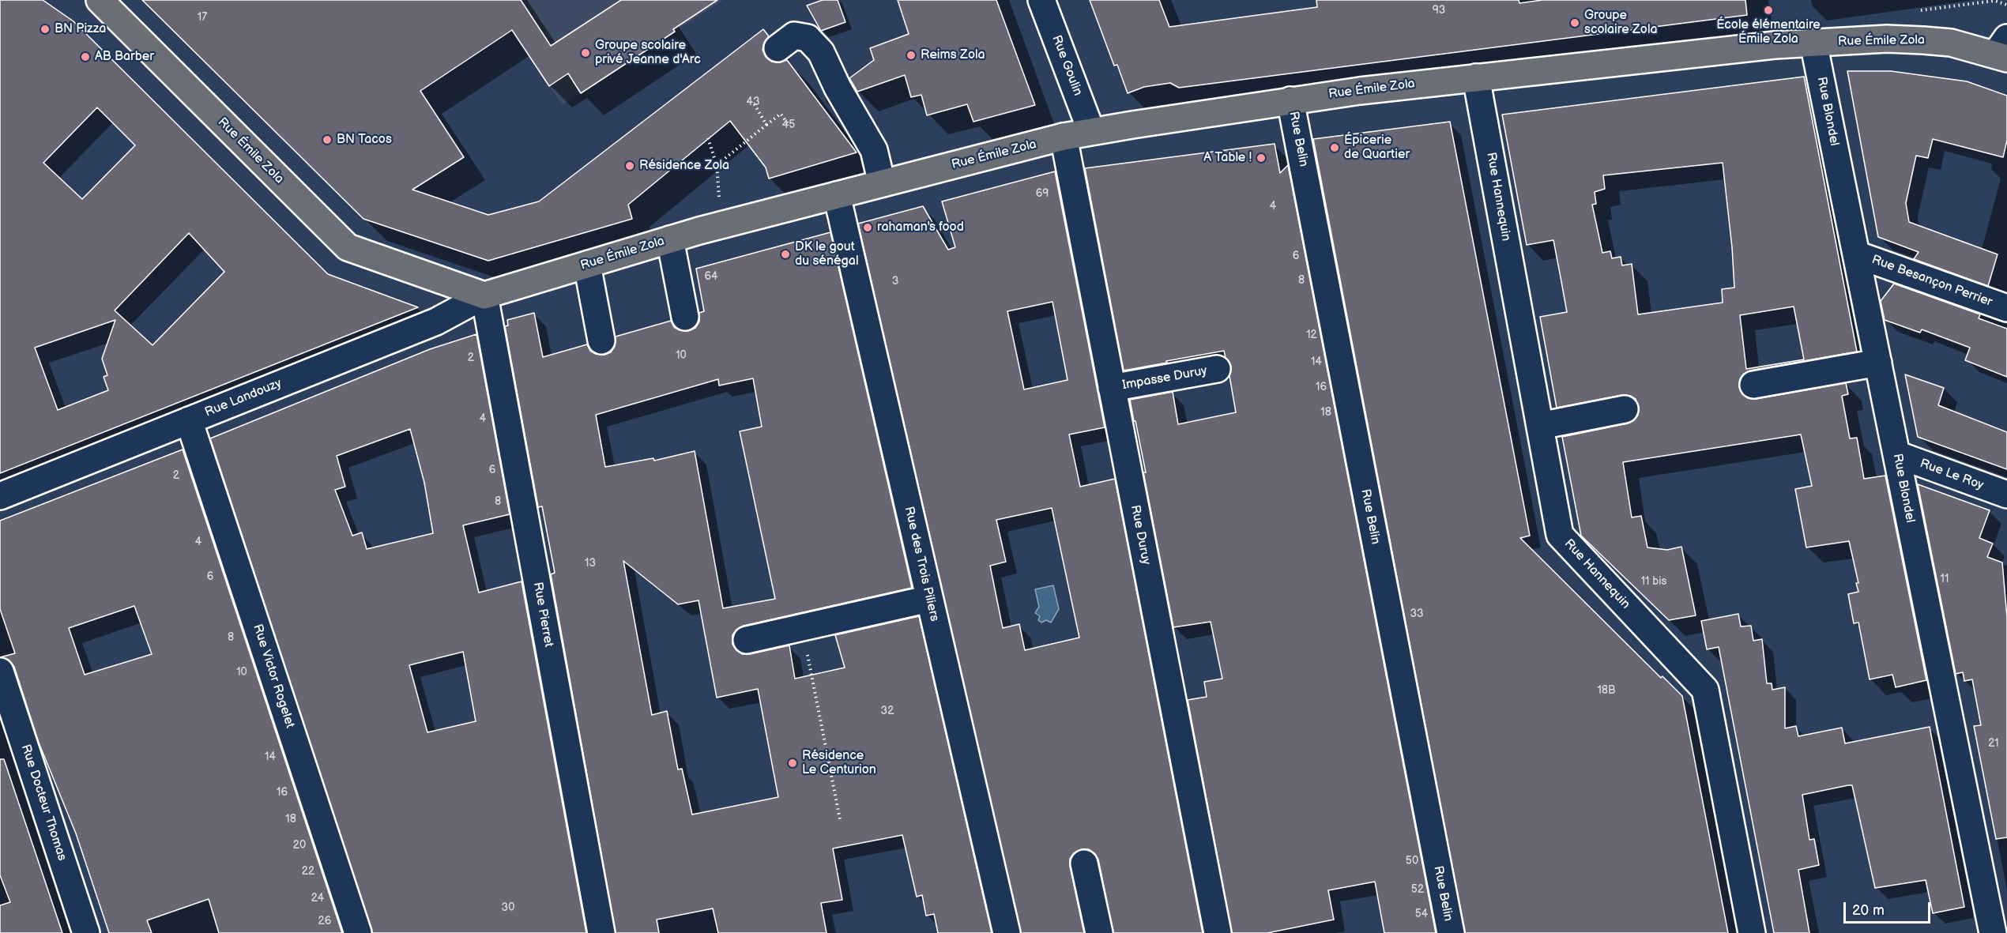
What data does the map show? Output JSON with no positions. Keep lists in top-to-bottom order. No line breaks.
{"streets":{"main road":["Rue Émile Zola"],"street":["Rue Goulin","Rue Blondel","Rue Belin","Rue Hannequin","Rue Besançon Perrier","Impasse Duruy","Rue Landouzy","Rue Le Roy","Rue Duruy","Rue des Trois Piliers","Rue Pierret","Rue Victor Rogelet","Rue Docteur Thomas"]},"crossings":[["Rue Émile Zola","Rue Goulin"],["Rue Émile Zola","Rue Blondel"],["Rue Émile Zola","Rue Belin"],["Rue Émile Zola","Rue Hannequin"],["Rue Émile Zola","Rue Landouzy"],["Rue Émile Zola","Rue Duruy"],["Rue Émile Zola","Rue des Trois Piliers"],["Rue Émile Zola","Rue Pierret"],["Rue Blondel","Rue Besançon Perrier"],["Rue Blondel","Rue Le Roy"],["Impasse Duruy","Rue Duruy"],["Rue Landouzy","Rue Pierret"],["Rue Landouzy","Rue Victor Rogelet"]],"places":["École élémentaire Émile Zola","Groupe scolaire Zola","BN Pizza","Groupe scolaire privé Jeanne d'Arc","Reims Zola","AB Barber","BN Tacos","Épicerie de Quartier","A Table !","Résidence Zola","rahaman's food","DK le gout du sénégal","Résidence Le Centurion"],"house_numbers":["93","17","43","45","69","4","6","64","8","3","12","10","2","14","16","18","4","6","2","8","4","13","6","11","11 bis","33","8","10","18B","32","21","14","16","18","20","50","22","52","24","30","54","26"],"scale_bar":"20 m"}
